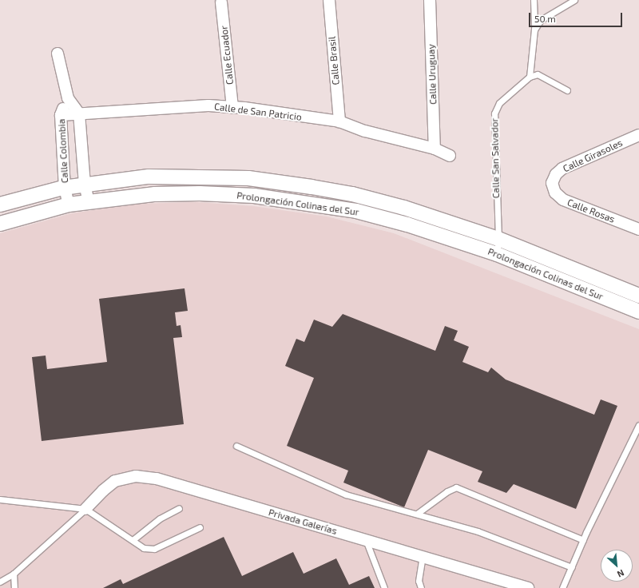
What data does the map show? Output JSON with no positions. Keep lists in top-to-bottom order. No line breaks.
{"streets":{"street":["Calle Ecuador","Calle Brasil","Calle Uruguay","Calle de San Patricio","Calle Colombia","Calle Girasoles","Prolongación Colinas del Sur","Calle Rosas","Privada Galerías"],"lane":["Calle San Salvador"]},"crossings":[["Calle Ecuador","Calle de San Patricio"],["Calle Brasil","Calle de San Patricio"],["Calle Uruguay","Calle de San Patricio"],["Calle de San Patricio","Calle Colombia"],["Calle Colombia","Prolongación Colinas del Sur"],["Calle Girasoles","Calle Rosas"],["Calle San Salvador","Prolongación Colinas del Sur"]],"scale_bar":"50 m","north":"bottom right"}
